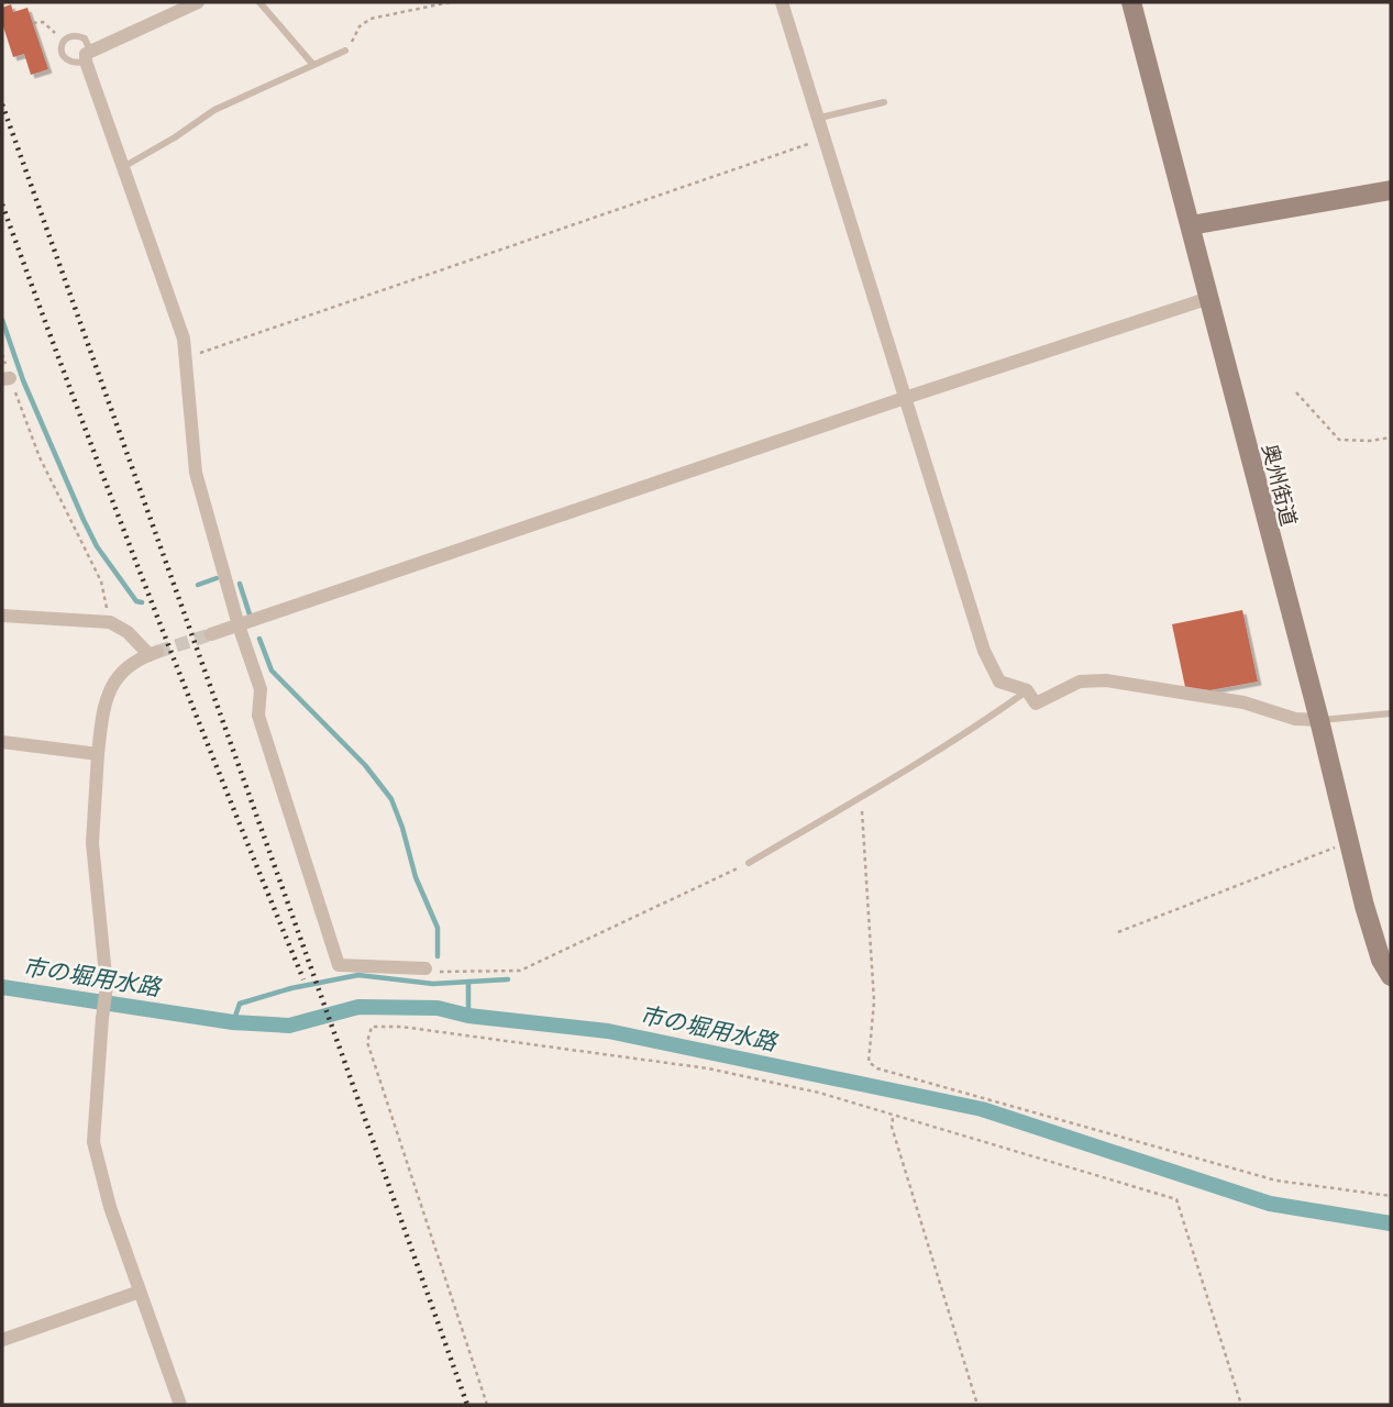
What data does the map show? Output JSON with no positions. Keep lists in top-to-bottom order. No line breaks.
{"streets":{"main road":["奥州街道"]},"water":["市の堀用水路"]}
